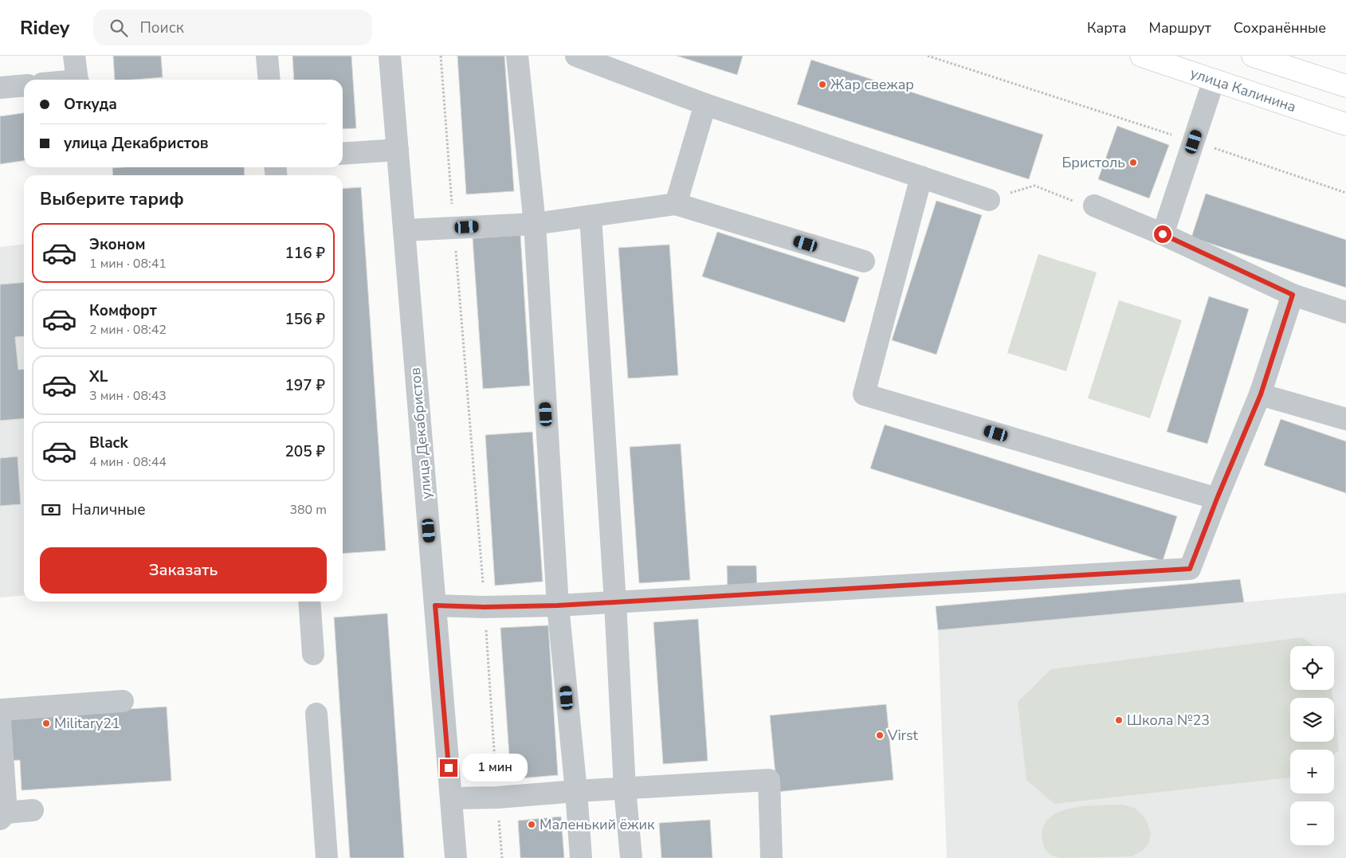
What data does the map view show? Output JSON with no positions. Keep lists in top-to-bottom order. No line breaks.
{"streets":{"main road":["улица Калинина"],"street":["улица Декабристов"]},"places":["Жар свежар","Бристоль","Школа №23","Military21","Virst","Маленький ёжик"],"page":{"header":"Ridey","search":"Поиск","nav":["Карта","Маршрут","Сохранённые"],"banner":["Откуда","улица Декабристов"],"heading":"Выберите тариф","list":[{"name":"Эконом","note":"1 мин · 08:41","value":"116 ₽"},{"name":"Комфорт","note":"2 мин · 08:42","value":"156 ₽"},{"name":"XL","note":"3 мин · 08:43","value":"197 ₽"},{"name":"Black","note":"4 мин · 08:44","value":"205 ₽"}],"pay":["Наличные","380 m"],"buttons":"Заказать","map_buttons":["+","−"],"bubble":"1 мин"}}
